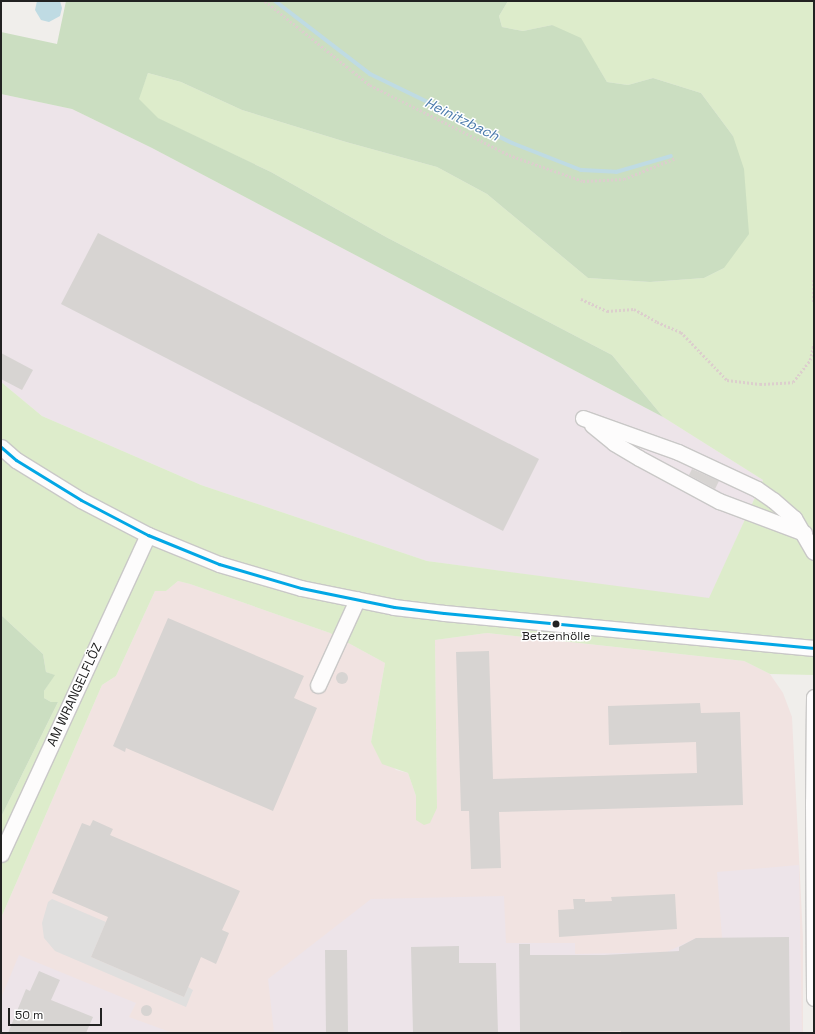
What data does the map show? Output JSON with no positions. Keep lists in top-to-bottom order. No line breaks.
{"streets":{"street":["AM WRANGELFLÖZ"]},"water":["Heinitzbach"],"places":["Betzenhölle"],"scale_bar":"50 m"}
